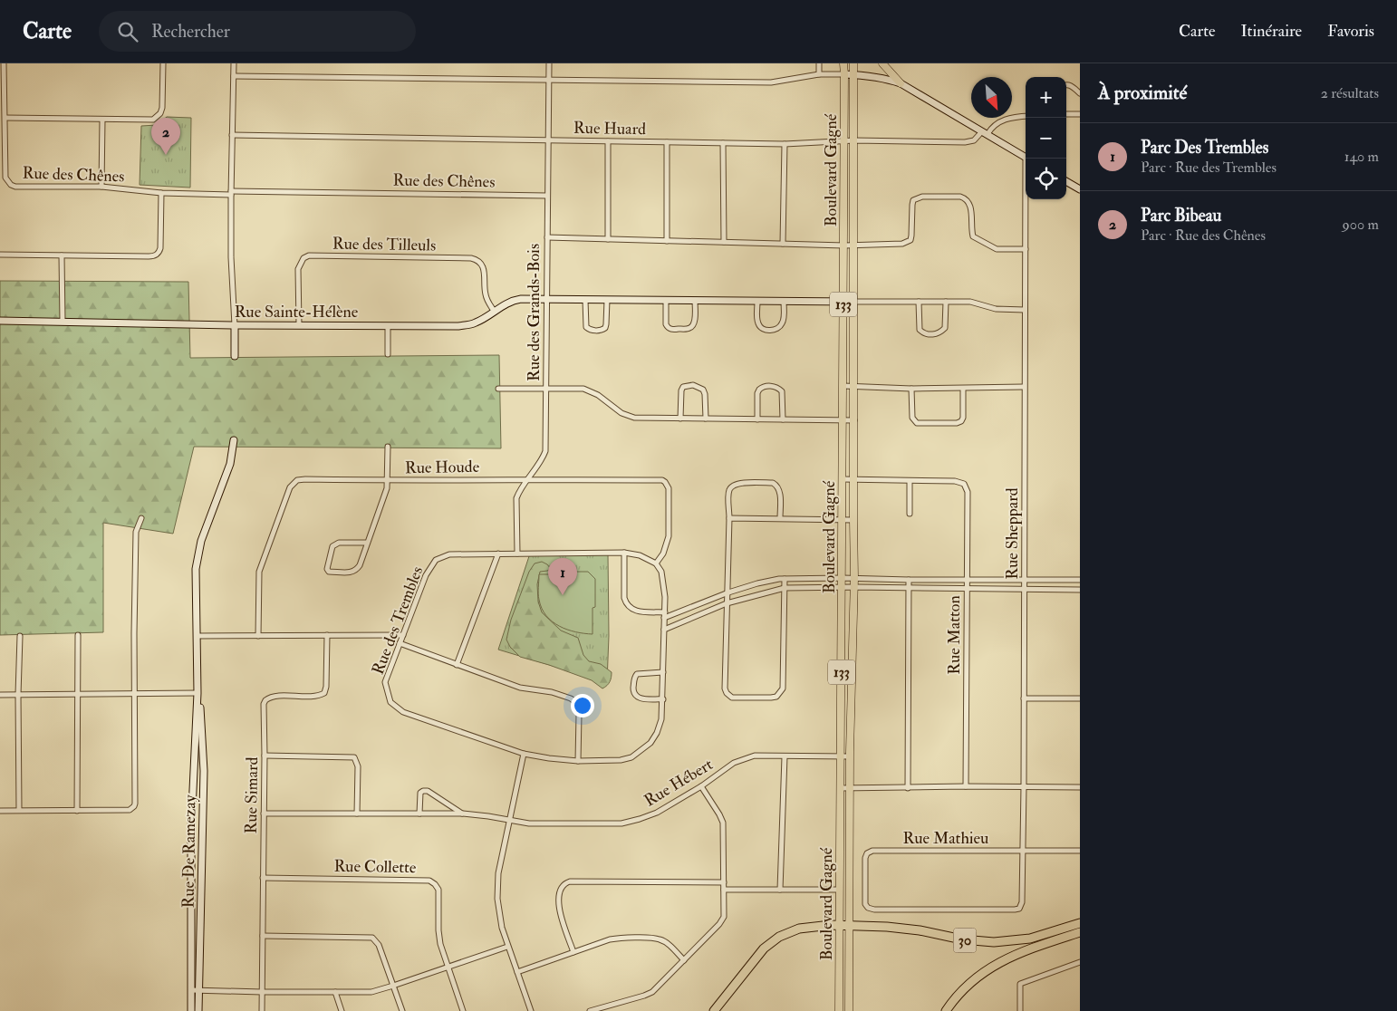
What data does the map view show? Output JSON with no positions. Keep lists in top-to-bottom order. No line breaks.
{"streets":{"highway":["30"],"main road":["Boulevard Gagné","133"],"street":["Rue Huard","Rue des Chênes","Rue des Tilleuls","Rue Sainte-Hélène","Rue des Grands-Bois","Rue Houde","Rue Sheppard","Rue des Trembles","Rue Matton","Rue Hébert","Rue Simard","Rue Mathieu","Rue De Ramezay","Rue Collette"]},"crossings":[["Rue Huard","Boulevard Gagné"],["Rue Huard","Rue des Grands-Bois"],["Boulevard Gagné","Rue Sainte-Hélène"],["Boulevard Gagné","Rue Hébert"],["Boulevard Gagné","30"],["Rue des Chênes","Rue des Grands-Bois"],["Rue des Tilleuls","Rue Sainte-Hélène"],["Rue Sainte-Hélène","Rue des Grands-Bois"],["Rue Sainte-Hélène","Rue Sheppard"],["Rue des Grands-Bois","Rue Houde"],["Rue des Grands-Bois","Rue des Trembles"],["Rue Houde","Rue des Trembles"],["Rue Sheppard","Rue Mathieu"],["Rue Hébert","Rue Simard"],["Rue Simard","Rue Collette"]],"north":"bottom right","page":{"header":"Carte","search":"Rechercher","nav":["Carte","Itinéraire","Favoris"],"heading":["À proximité","2 résultats"],"map_buttons":["+","−"],"pins":["2","1"],"list":[{"mark":"1","name":"Parc Des Trembles","note":"Parc · Rue des Trembles","value":"140 m"},{"mark":"2","name":"Parc Bibeau","note":"Parc · Rue des Chênes","value":"900 m"}]}}
